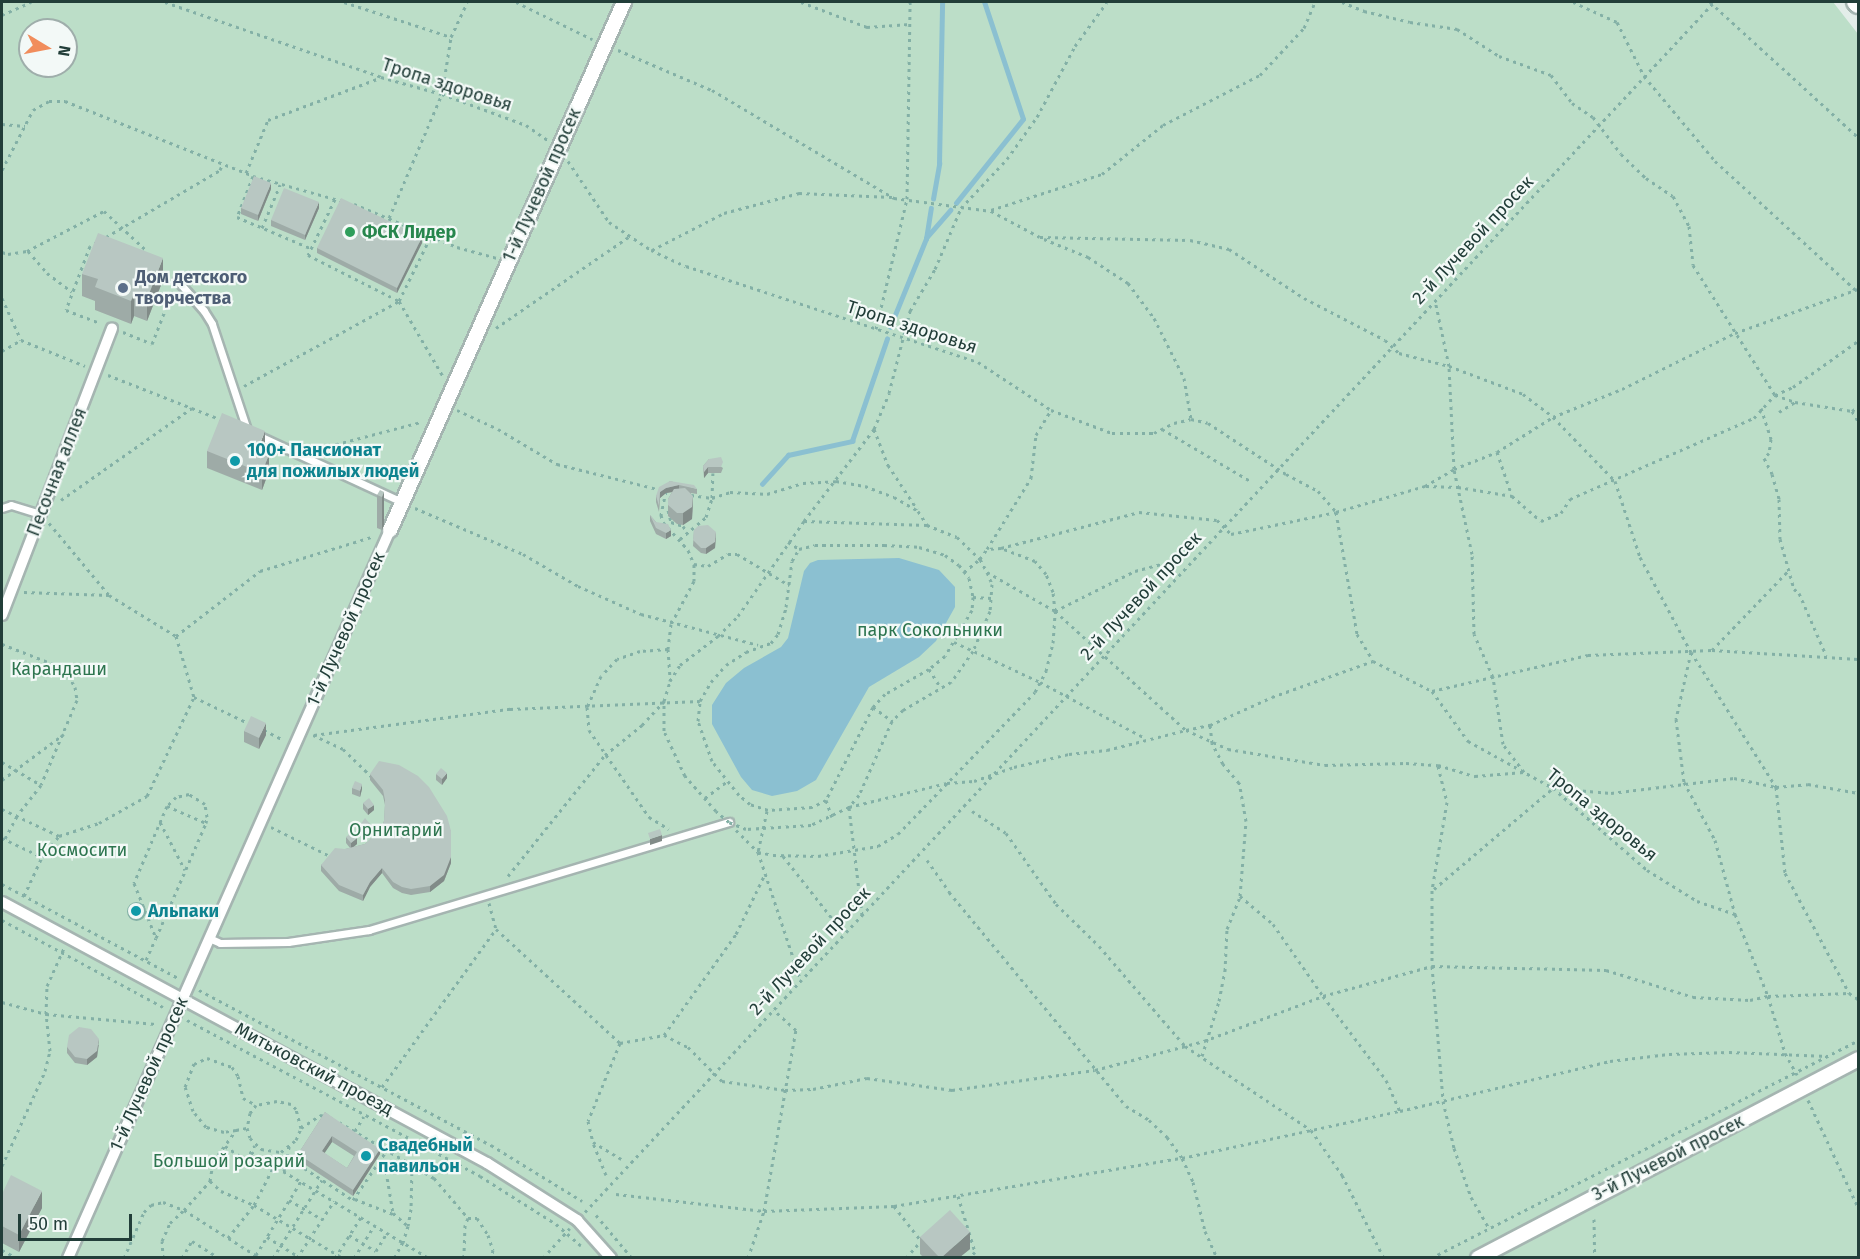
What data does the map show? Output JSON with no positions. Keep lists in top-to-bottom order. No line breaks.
{"streets":{"street":["1-й Лучевой просек","Песочная аллея","Митьковский проезд","3-й Лучевой просек"],"path":["Тропа здоровья","2-й Лучевой просек"]},"crossings":[["Тропа здоровья","1-й Лучевой просек"],["1-й Лучевой просек","Митьковский проезд"]],"parks":["парк Сокольники","Карандаши","Орнитарий","Космосити","Большой розарий"],"places":["ФСК Лидер","Дом детского творчества","100+ Пансионат для пожилых людей","Альпаки","Свадебный павильон"],"scale_bar":"50 m","north":"right"}
